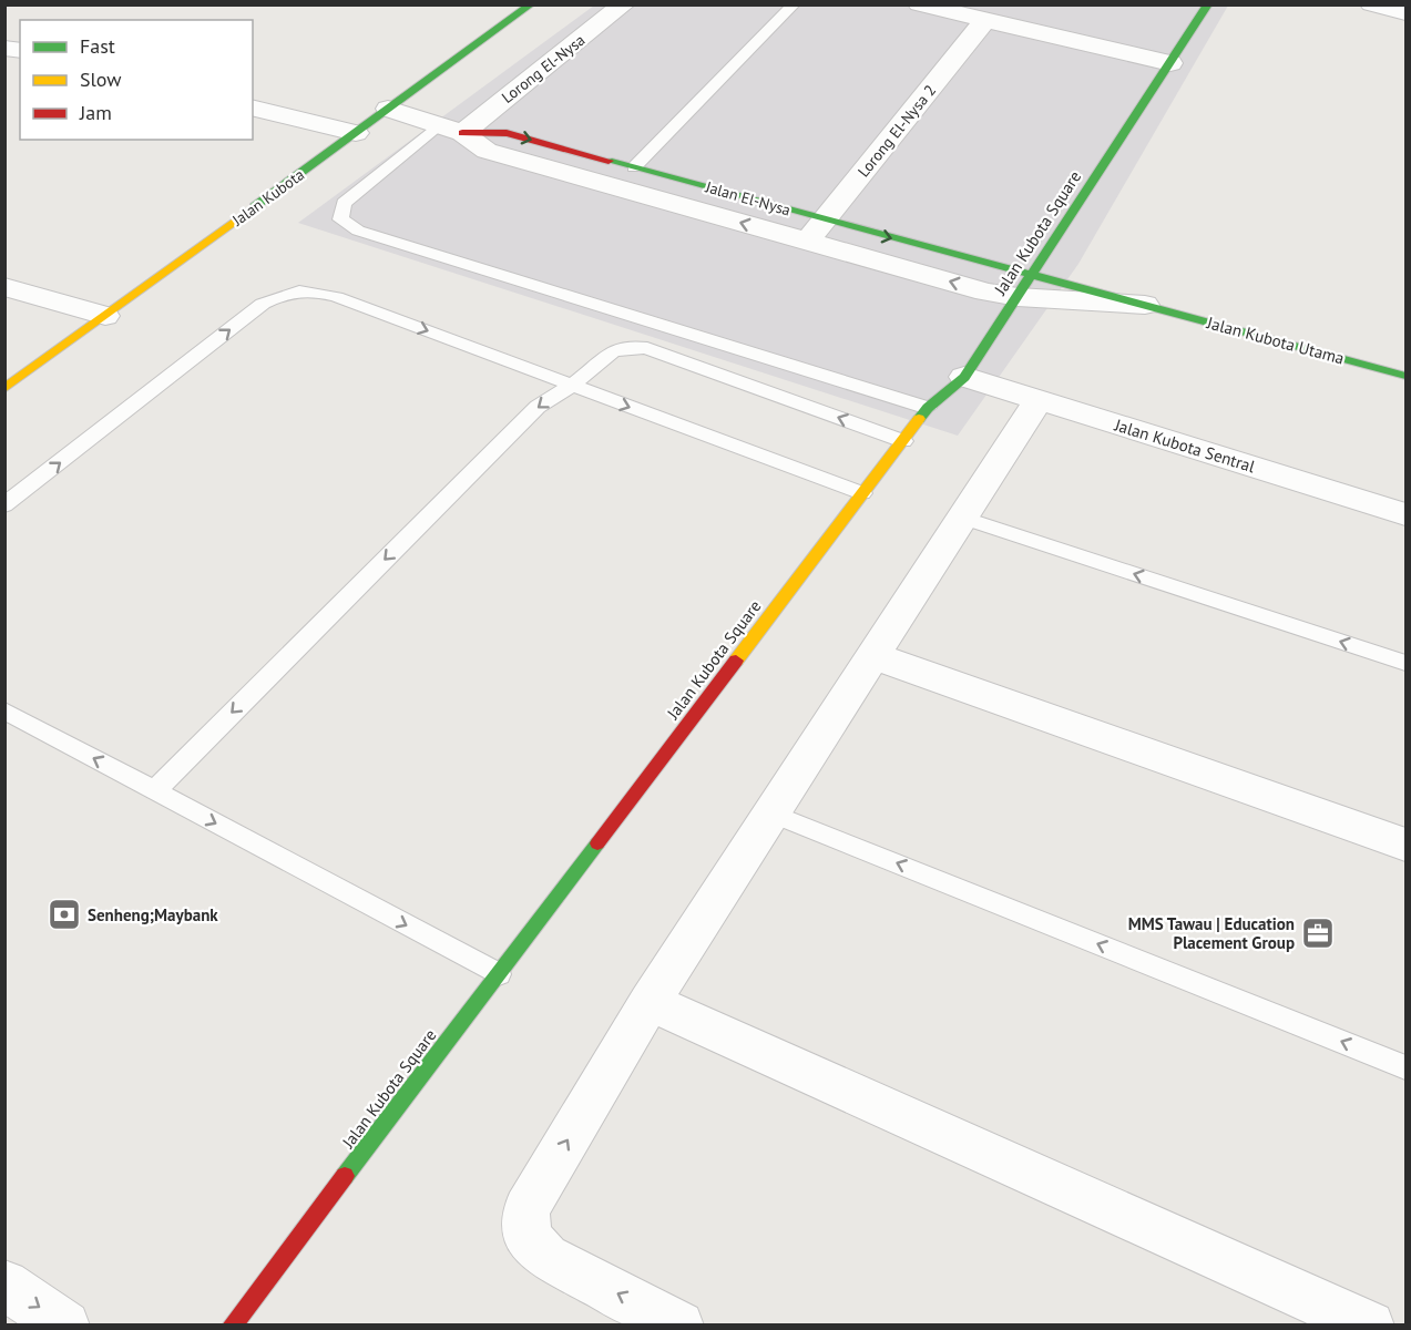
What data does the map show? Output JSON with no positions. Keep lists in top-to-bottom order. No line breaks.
{"streets":{"street":["Lorong El-Nysa","Lorong El-Nysa 2","Jalan Kubota","Jalan El-Nysa","Jalan Kubota Square","Jalan Kubota Utama","Jalan Kubota Sentral"]},"crossings":[["Lorong El-Nysa","Jalan El-Nysa"],["Lorong El-Nysa 2","Jalan El-Nysa"],["Jalan Kubota","Jalan El-Nysa"],["Jalan El-Nysa","Jalan Kubota Square"],["Jalan El-Nysa","Jalan Kubota Utama"],["Jalan Kubota Square","Jalan Kubota Utama"],["Jalan Kubota Square","Jalan Kubota Sentral"]],"places":{"bank":["Senheng;Maybank"],"office":["MMS Tawau | Education Placement Group"]},"legend":["Fast","Slow","Jam"]}
